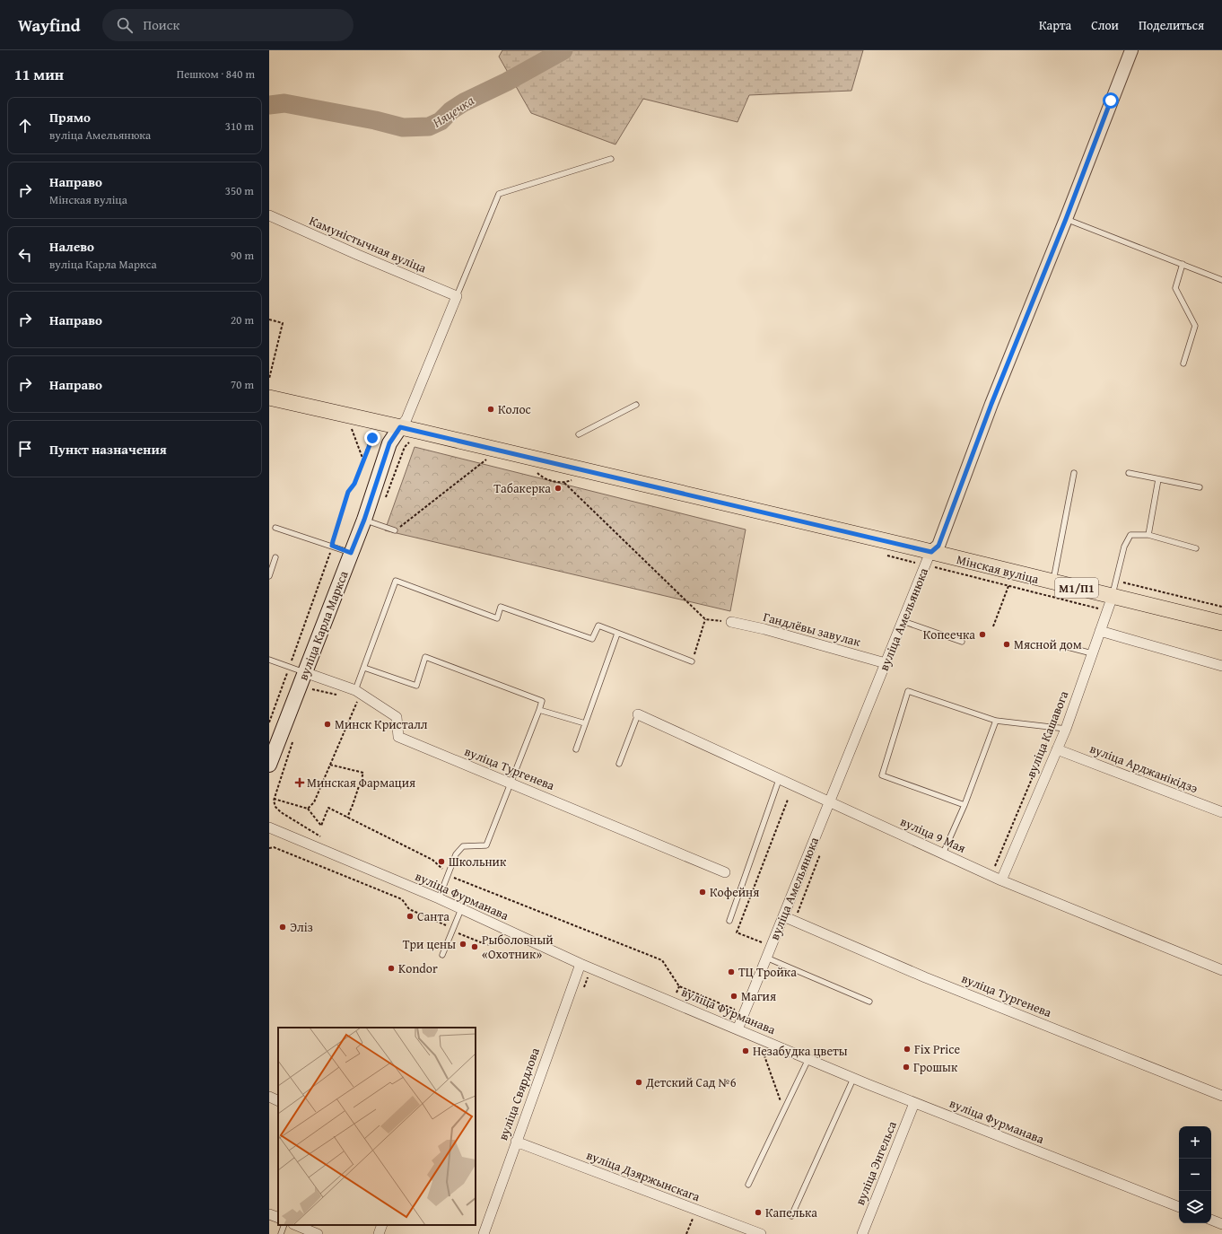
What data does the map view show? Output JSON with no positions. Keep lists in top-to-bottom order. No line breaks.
{"streets":{"main road":["Мінская вуліца","М1/П1","вуліца Карла Маркса"],"street":["Камуністычная вуліца","вуліца Амельянюка","Гандлёвы завулак","вуліца Кашавога","вуліца Тургенева","вуліца Арджанікідзэ","вуліца 9 Мая","вуліца Фурманава","вуліца Свярдлова","вуліца Энгельса","вуліца Дзяржынскага"]},"crossings":[["Мінская вуліца","вуліца Амельянюка"],["Мінская вуліца","вуліца Карла Маркса"],["Мінская вуліца","вуліца Кашавога"],["вуліца Амельянюка","Гандлёвы завулак"],["вуліца Амельянюка","вуліца Тургенева"],["вуліца Амельянюка","вуліца 9 Мая"],["вуліца Амельянюка","вуліца Фурманава"],["вуліца Карла Маркса","вуліца Тургенева"],["вуліца Кашавога","вуліца Арджанікідзэ"],["вуліца Кашавога","вуліца 9 Мая"],["вуліца Фурманава","вуліца Свярдлова"],["вуліца Фурманава","вуліца Энгельса"],["вуліца Свярдлова","вуліца Дзяржынскага"]],"water":["Няцечка"],"places":{"other":["Колос","Табакерка","Копеечка","Мясной дом","Минск Кристалл","Школьник","Кофейня","Санта","Эліз","Три цены","Рыболовный «Охотник»","Kondor","ТЦ Тройка","Магия","Fix Price","Незабудка цветы","Грошык","Детский Сад №6","Капелька"],"health":["Минская Фармация"]},"page":{"header":"Wayfind","search":"Поиск","nav":["Карта","Слои","Поделиться"],"heading":["11 мин","Пешком · 840 m"],"list":[["Прямо","вуліца Амельянюка","310 m"],["Направо","Мінская вуліца","350 m"],["Налево","вуліца Карла Маркса","90 m"],["Направо","20 m"],["Направо","70 m"],"Пункт назначения"],"map_buttons":["+","−"]}}
